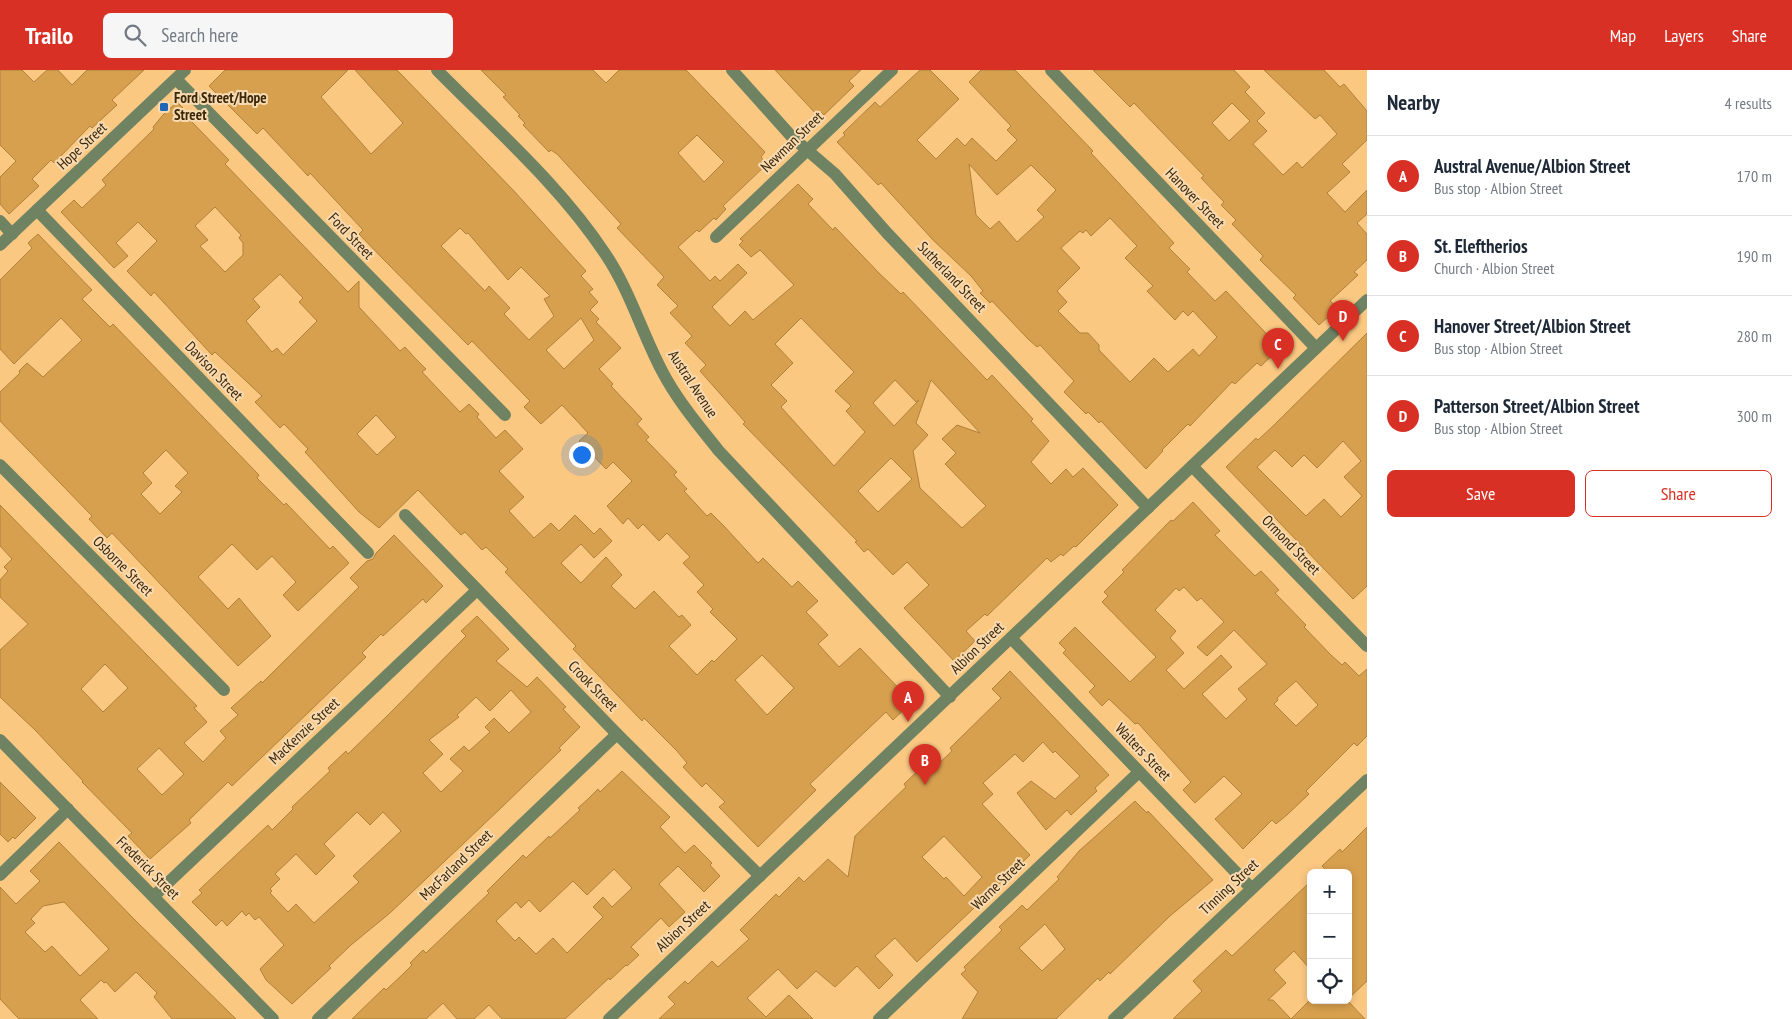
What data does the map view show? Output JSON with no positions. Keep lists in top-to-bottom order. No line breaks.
{"streets":{"street":["Newman Street","Hope Street","Hanover Street","Ford Street","Sutherland Street","Davison Street","Austral Avenue","Ormond Street","Osborne Street","Albion Street","Crook Street","MacKenzie Street","Walters Street","MacFarland Street","Frederick Street","Warne Street","Tinning Street"]},"crossings":[["Newman Street","Sutherland Street"],["Hope Street","Ford Street"],["Hope Street","Davison Street"],["Hanover Street","Albion Street"],["Sutherland Street","Albion Street"],["Austral Avenue","Albion Street"],["Ormond Street","Albion Street"],["Albion Street","Crook Street"],["Albion Street","Walters Street"],["Crook Street","MacKenzie Street"],["Crook Street","MacFarland Street"],["MacKenzie Street","Frederick Street"],["Walters Street","Warne Street"],["Walters Street","Tinning Street"]],"places":{"transit":["Ford Street/Hope Street"]},"page":{"header":"Trailo","search":"Search here","nav":["Map","Layers","Share"],"heading":["Nearby","4 results"],"list":[{"mark":"A","name":"Austral Avenue/Albion Street","note":"Bus stop · Albion Street","value":"170 m"},{"mark":"B","name":"St. Eleftherios","note":"Church · Albion Street","value":"190 m"},{"mark":"C","name":"Hanover Street/Albion Street","note":"Bus stop · Albion Street","value":"280 m"},{"mark":"D","name":"Patterson Street/Albion Street","note":"Bus stop · Albion Street","value":"300 m"}],"pins":["D","C","A","B"],"buttons":["Save","Share"],"map_buttons":["+","−"]}}
